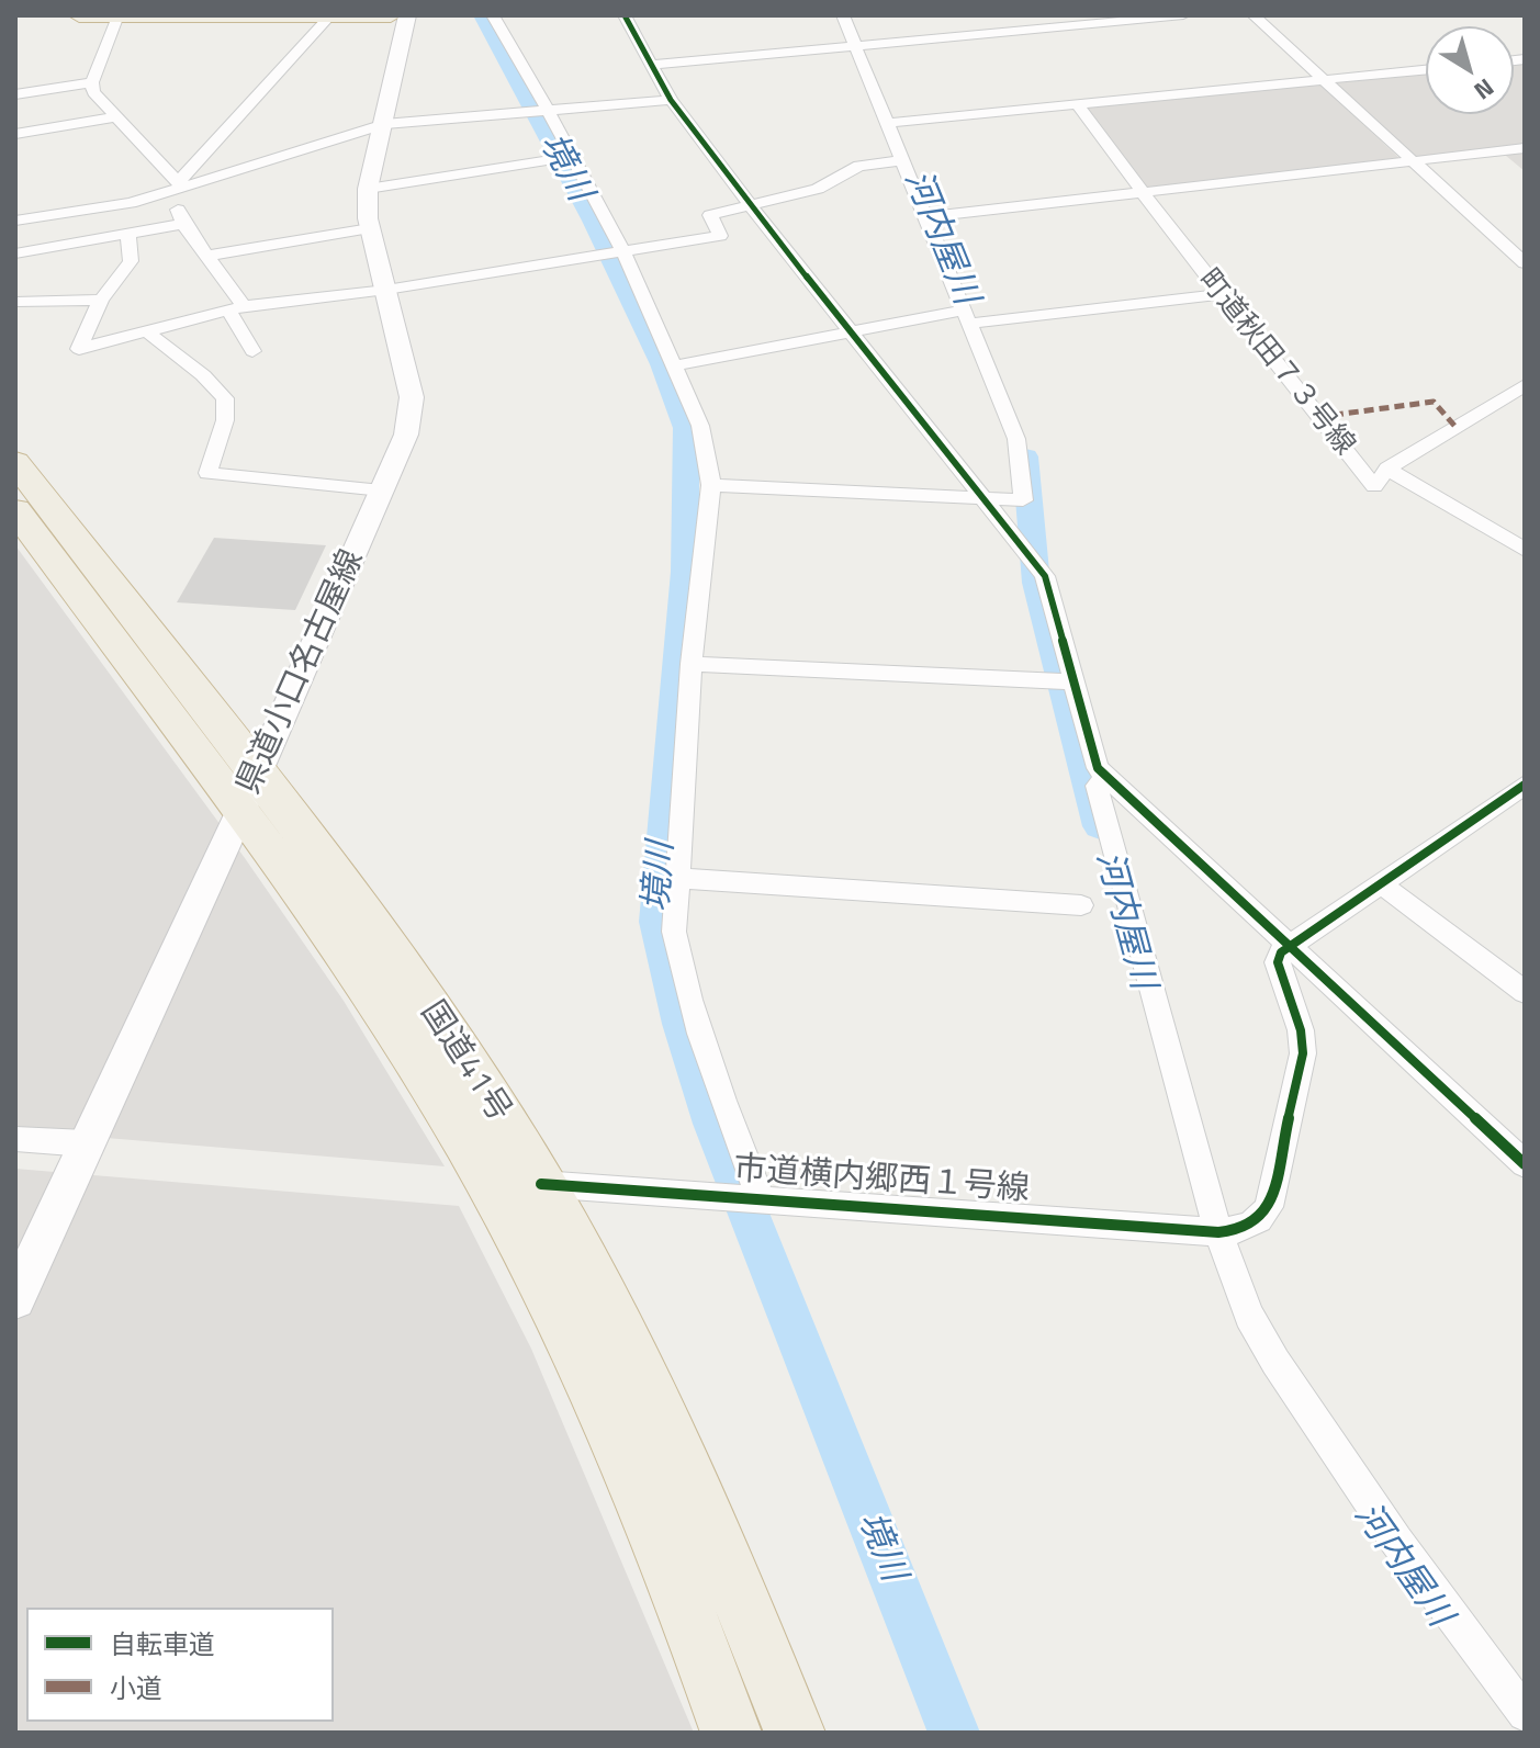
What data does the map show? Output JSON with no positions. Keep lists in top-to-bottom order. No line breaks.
{"streets":{"highway":["国道41号"],"main road":["県道小口名古屋線"],"street":["町道秋田７３号線","市道横内郷西１号線"]},"crossings":[["県道小口名古屋線","国道41号"],["国道41号","市道横内郷西１号線"]],"water":["境川","河内屋川"],"legend":["自転車道","小道"],"north":"bottom right"}
